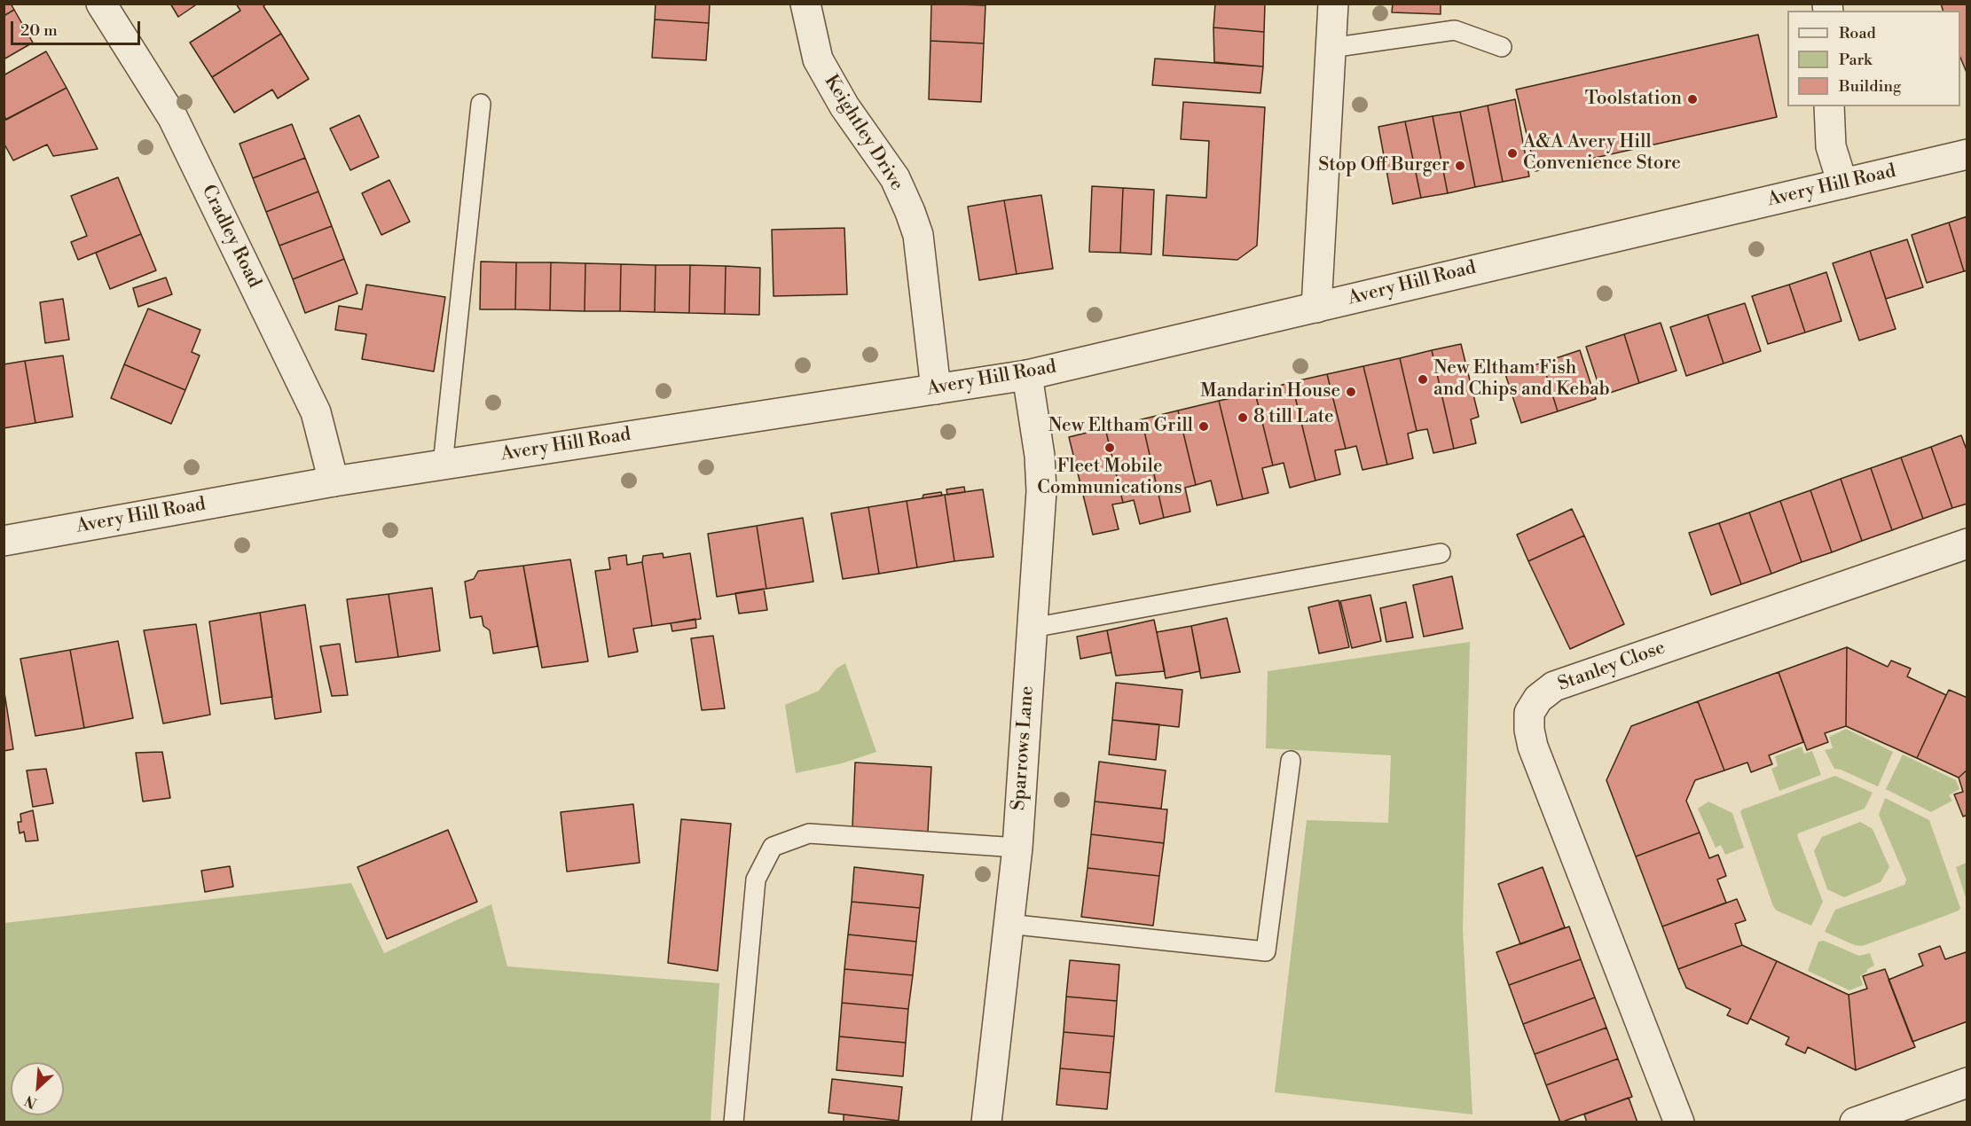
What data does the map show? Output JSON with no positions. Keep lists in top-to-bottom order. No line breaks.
{"streets":{"street":["Keightley Drive","Avery Hill Road","Cradley Road","Stanley Close","Sparrows Lane"]},"crossings":[["Keightley Drive","Avery Hill Road"],["Avery Hill Road","Cradley Road"],["Avery Hill Road","Sparrows Lane"]],"places":["Toolstation","A&A Avery Hill Convenience Store","Stop Off Burger","New Eltham Fish and Chips and Kebab","Mandarin House","8 till Late","New Eltham Grill","Fleet Mobile Communications"],"legend":["Road","Park","Building"],"scale_bar":"20 m","north":"bottom left"}
